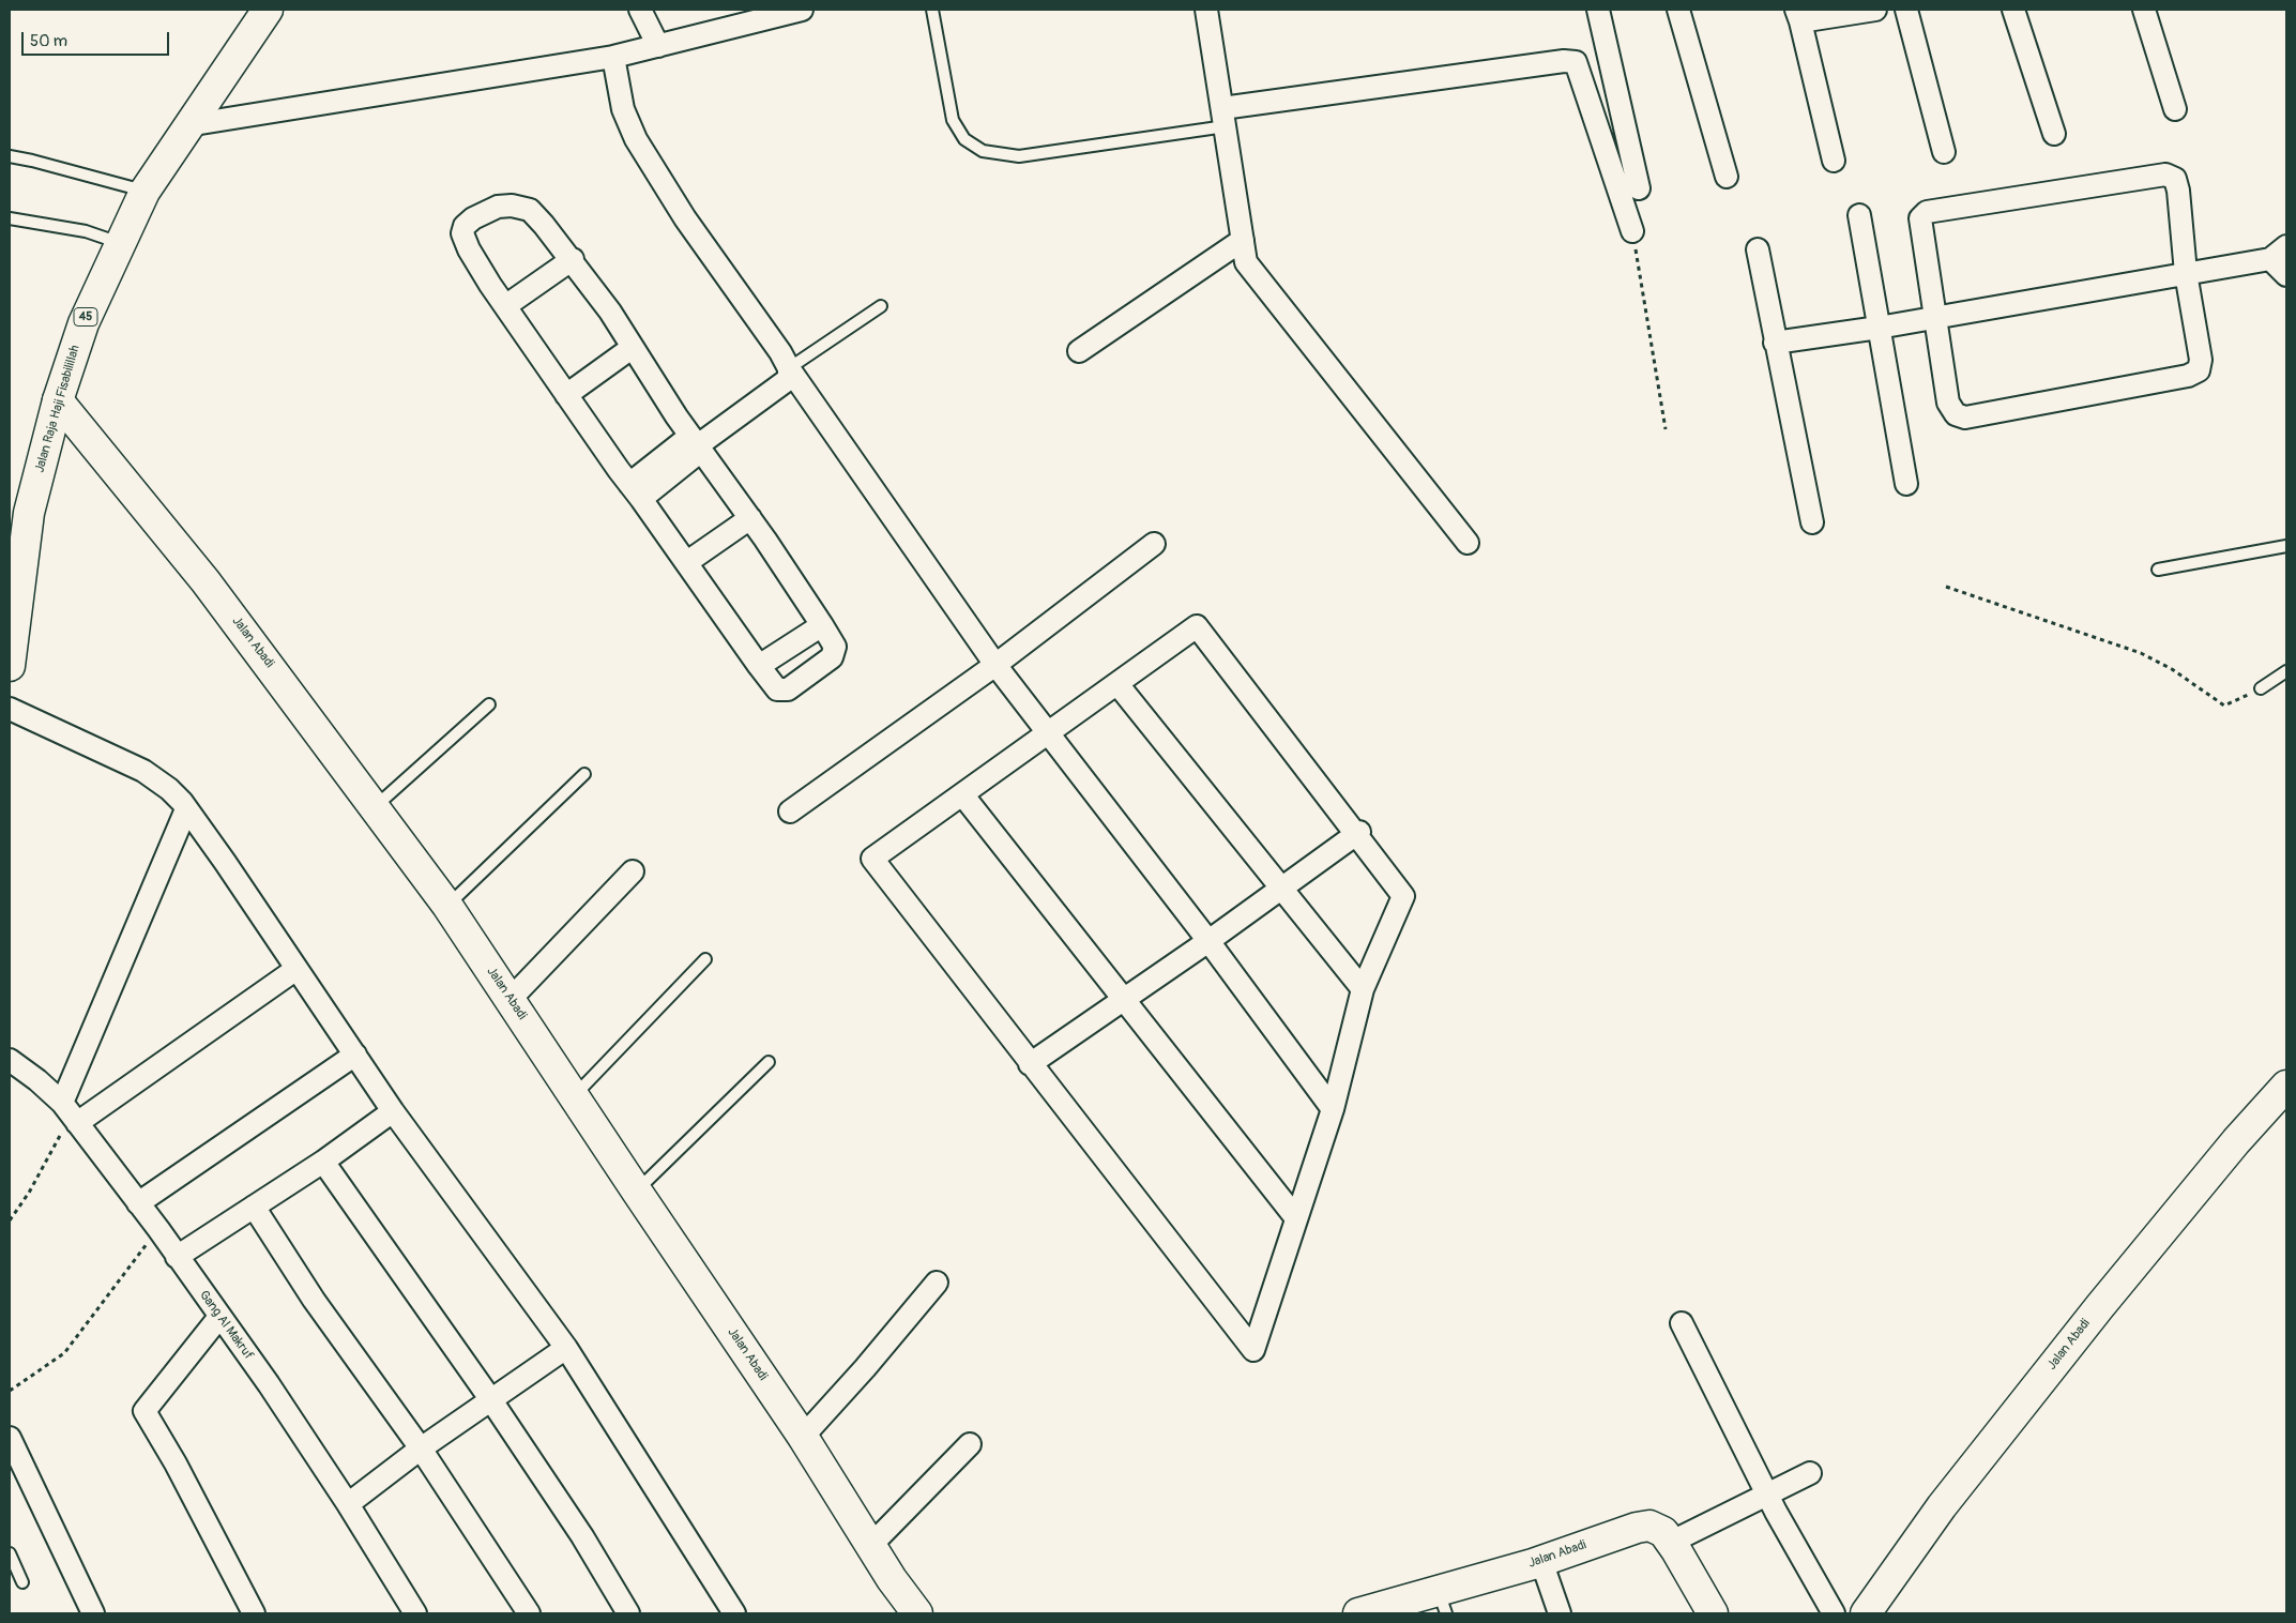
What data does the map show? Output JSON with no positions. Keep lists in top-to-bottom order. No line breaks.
{"streets":{"street":["45","Jalan Raja Haji Fisabilillah","Jalan Abadi","Gang Al Makruf"]},"crossings":[["Jalan Raja Haji Fisabilillah","Jalan Abadi"]],"scale_bar":"50 m"}
